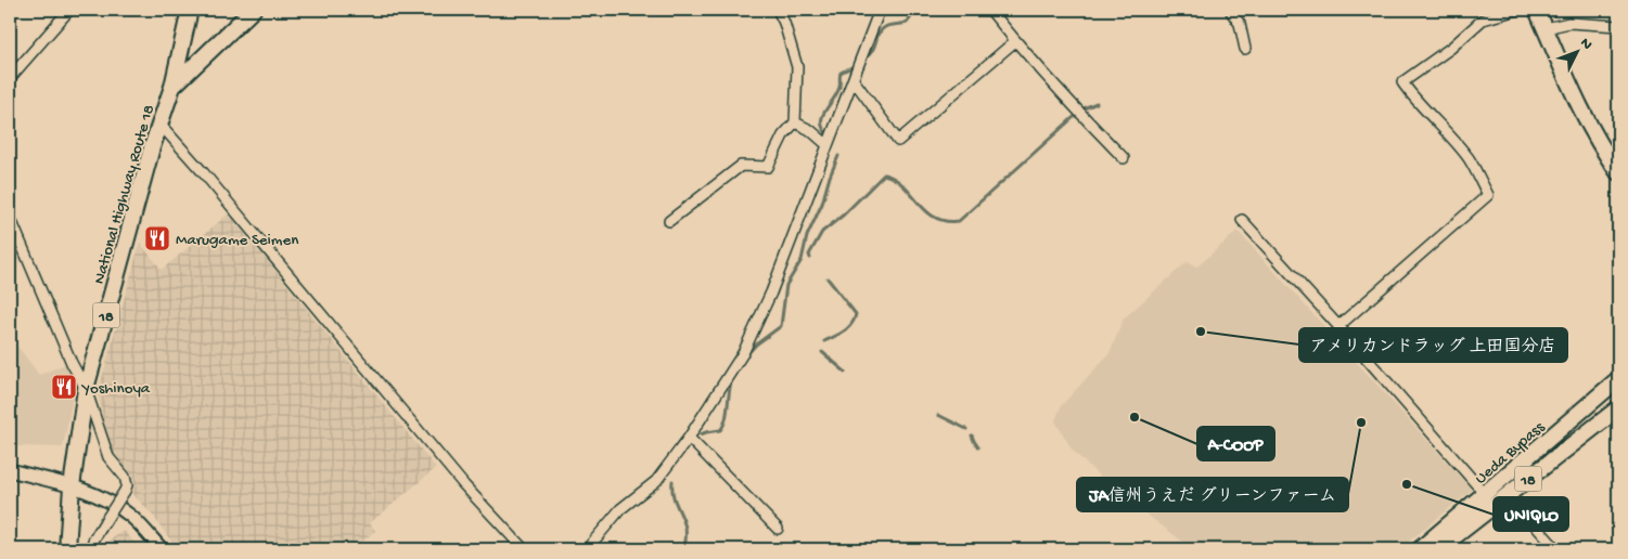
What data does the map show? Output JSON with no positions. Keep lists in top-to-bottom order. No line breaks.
{"streets":{"main road":["National Highway Route 18","18","Ueda Bypass"]},"places":{"restaurant":["Marugame Seimen","Yoshinoya"],"other":["アメリカンドラッグ 上田国分店","A-COOP","JA信州うえだ グリーンファーム","UNIQLO"]},"north":"top right"}
